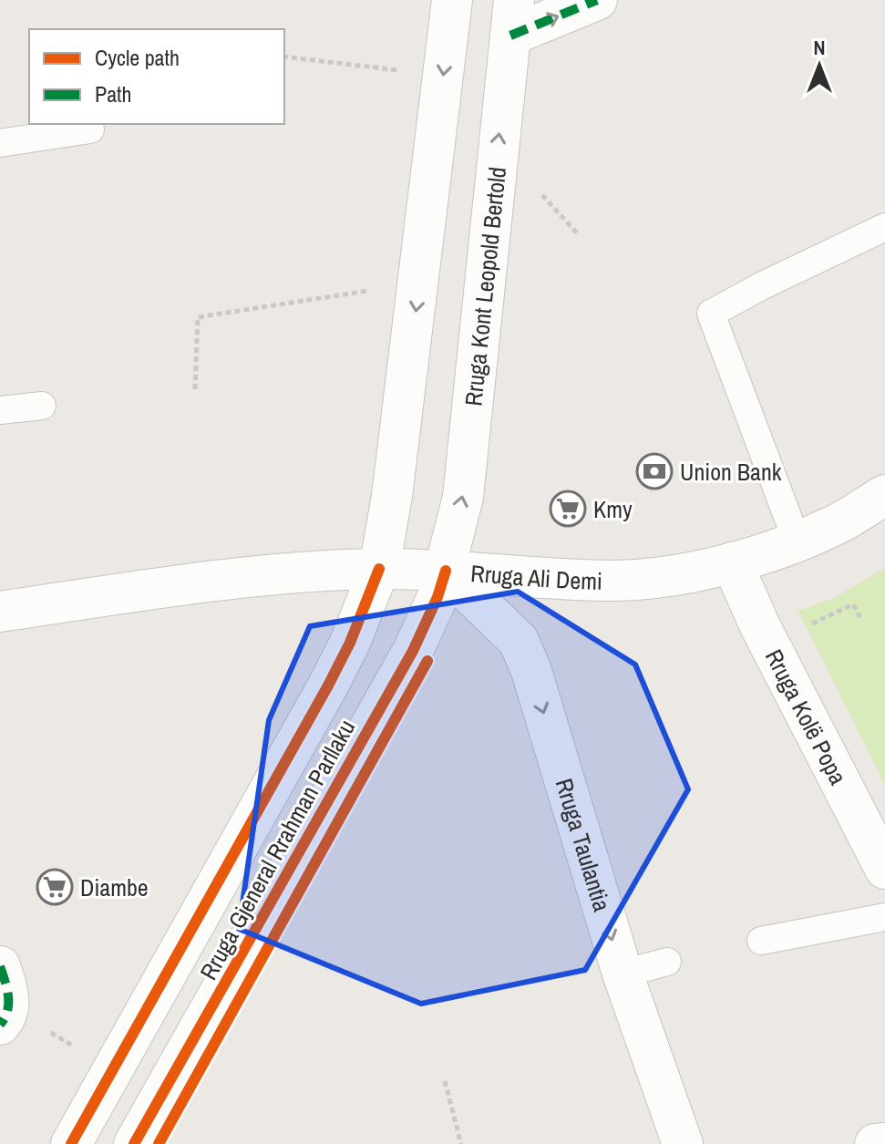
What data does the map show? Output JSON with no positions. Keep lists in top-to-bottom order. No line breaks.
{"streets":{"street":["Rruga Kont Leopold Bertold","Rruga Ali Demi","Rruga Kolë Popa","Rruga Taulantia","Rruga Gjeneral Rrahman Parllaku"]},"crossings":[["Rruga Kont Leopold Bertold","Rruga Ali Demi"],["Rruga Kont Leopold Bertold","Rruga Taulantia"],["Rruga Kont Leopold Bertold","Rruga Gjeneral Rrahman Parllaku"],["Rruga Ali Demi","Rruga Kolë Popa"],["Rruga Ali Demi","Rruga Taulantia"],["Rruga Ali Demi","Rruga Gjeneral Rrahman Parllaku"],["Rruga Taulantia","Rruga Gjeneral Rrahman Parllaku"]],"one_way":["Rruga Taulantia"],"places":{"bank":["Union Bank"],"supermarket":["Kmy","Diambe"]},"legend":["Cycle path","Path"],"north":"top"}
